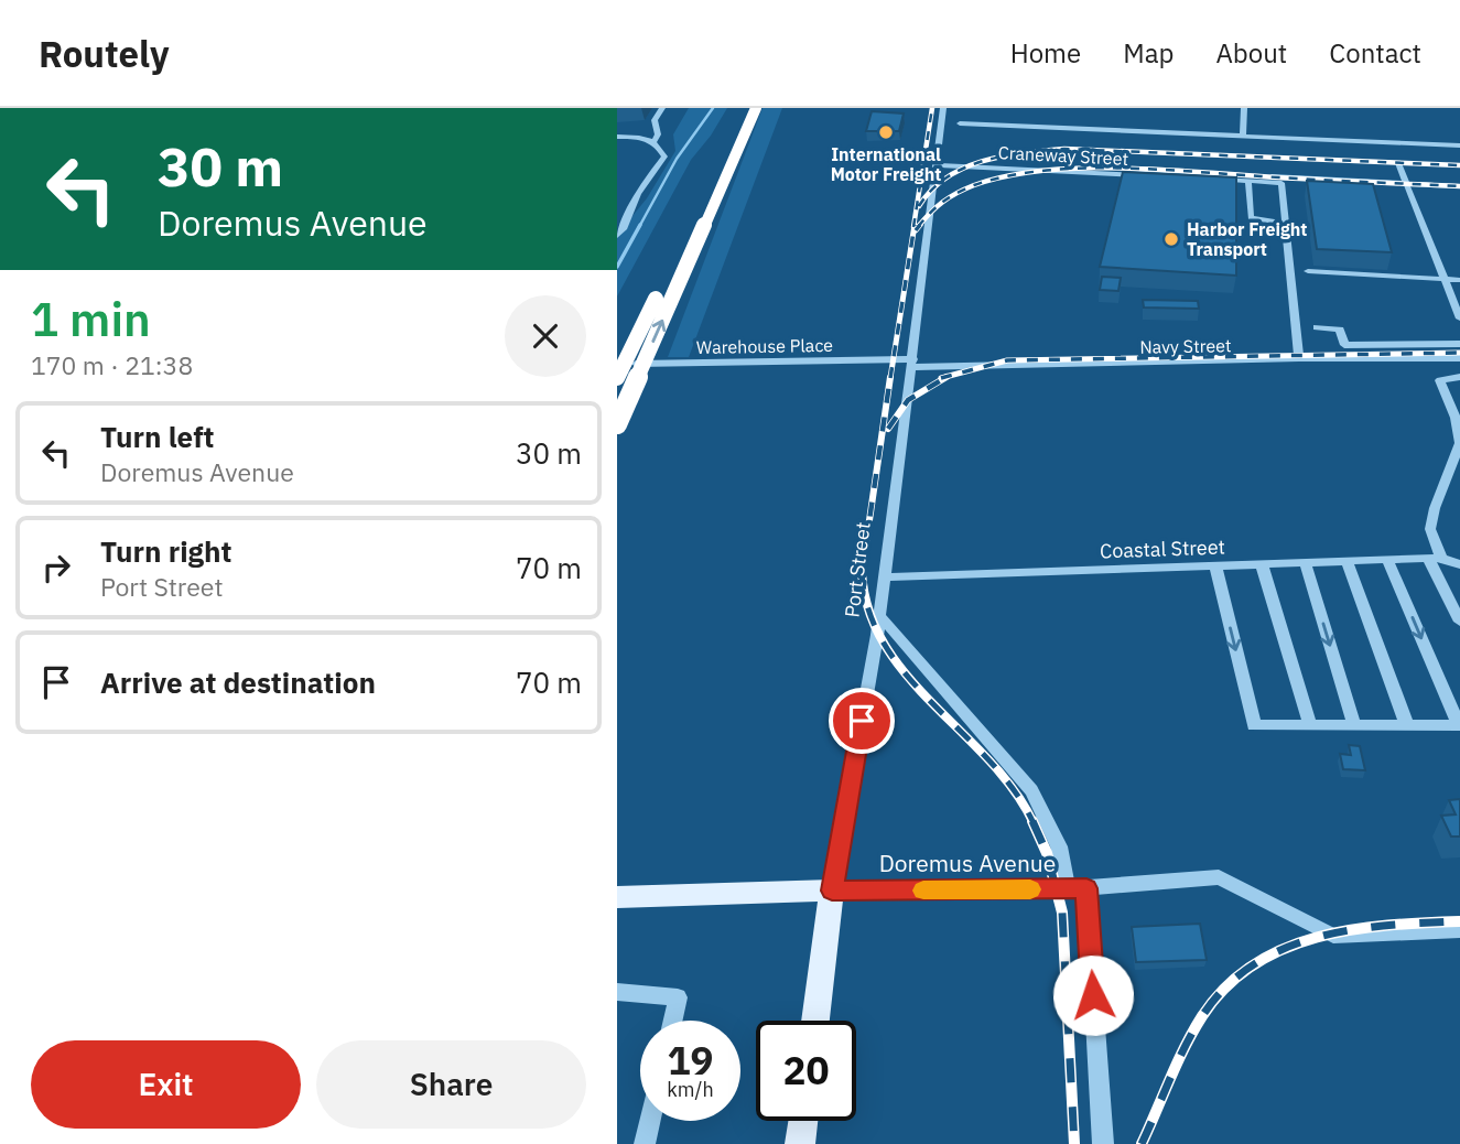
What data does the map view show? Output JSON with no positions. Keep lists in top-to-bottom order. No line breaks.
{"streets":{"main road":["Port Street","Doremus Avenue"],"street":["Craneway Street","Warehouse Place","Navy Street","Coastal Street"]},"crossings":[["Craneway Street","Port Street"],["Warehouse Place","Navy Street"],["Warehouse Place","Port Street"],["Navy Street","Port Street"],["Coastal Street","Port Street"],["Port Street","Doremus Avenue"]],"places":["International Motor Freight","Harbor Freight Transport"],"page":{"header":"Routely","nav":["Home","Map","About","Contact"],"turn":["30 m","Doremus Avenue"],"heading":["1 min","170 m · 21:38"],"list":[{"name":"Turn left","note":"Doremus Avenue","value":"30 m"},{"name":"Turn right","note":"Port Street","value":"70 m"},{"name":"Arrive at destination","value":"70 m"}],"speed":"19 km/h","limit":"20","buttons":["Exit","Share"]}}
